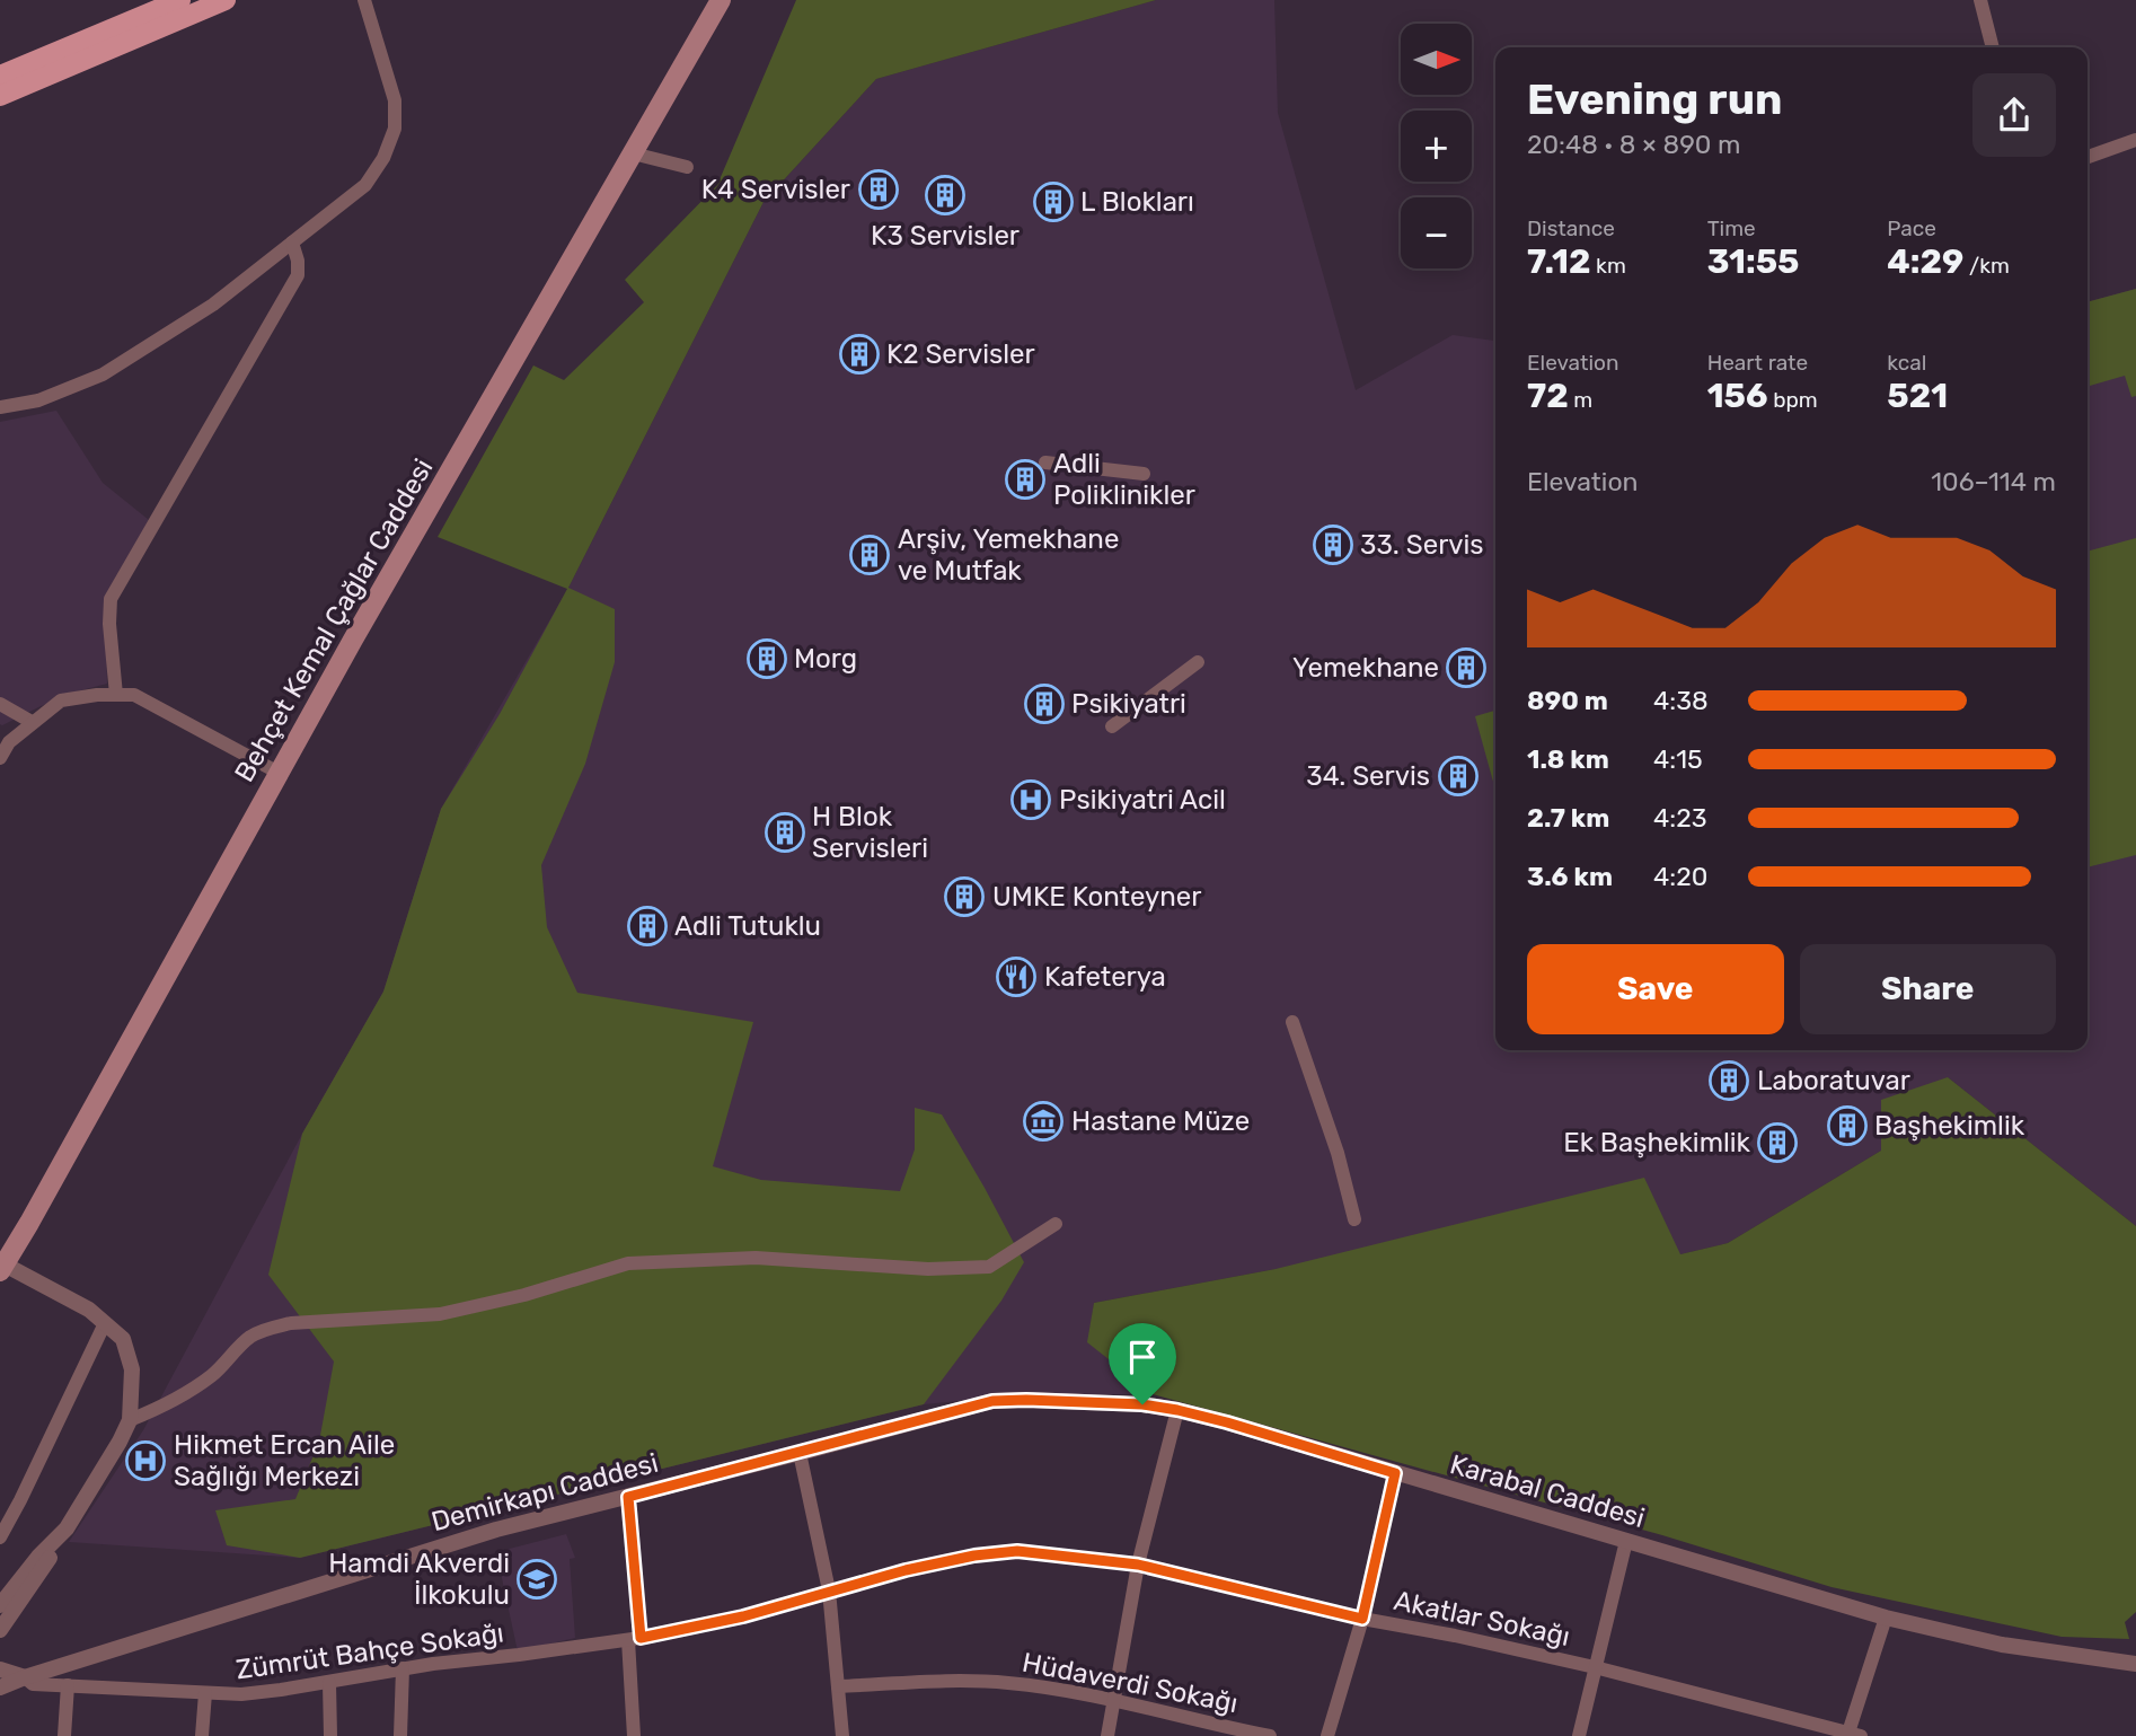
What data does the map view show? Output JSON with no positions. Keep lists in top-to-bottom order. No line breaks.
{"streets":{"main road":["Behçet Kemal Çağlar Caddesi"],"street":["Karabal Caddesi","Demirkapı Caddesi","Akatlar Sokağı","Zümrüt Bahçe Sokağı","Hüdaverdi Sokağı"]},"crossings":[["Karabal Caddesi","Demirkapı Caddesi"],["Demirkapı Caddesi","Zümrüt Bahçe Sokağı"],["Akatlar Sokağı","Zümrüt Bahçe Sokağı"]],"places":{"building":["K4 Servisler","K3 Servisler","L Blokları","K2 Servisler","Adli Poliklinikler","33. Servis","Arşiv, Yemekhane ve Mutfak","Morg","Yemekhane","Psikiyatri","34. Servis","H Blok Servisleri","UMKE Konteyner","Adli Tutuklu","Laboratuvar","Başhekimlik","Ek Başhekimlik"],"hospital":["Psikiyatri Acil","Hikmet Ercan Aile Sağlığı Merkezi"],"restaurant":["Kafeterya"],"museum":["Hastane Müze"],"school or university":["Hamdi Akverdi İlkokulu"]},"north":"right","page":{"map_buttons":["+","−"],"heading":["Evening run","20:48 · 8 × 890 m"],"stats":[["Distance","7.12 km"],["Time","31:55"],["Pace","4:29 /km"],["Elevation","72 m"],["Heart rate","156 bpm"],["kcal","521"]],"chart":["Elevation","106–114 m"],"list":[{"name":"890 m","note":"4:38"},{"name":"1.8 km","note":"4:15"},{"name":"2.7 km","note":"4:23"},{"name":"3.6 km","note":"4:20"}],"buttons":["Save","Share"]}}
